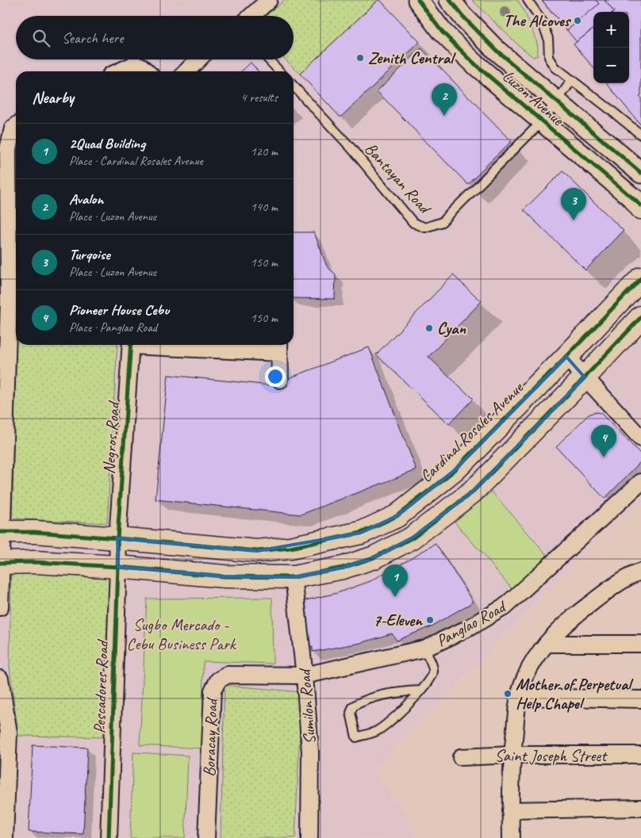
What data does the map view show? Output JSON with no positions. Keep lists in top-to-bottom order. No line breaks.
{"streets":{"main road":["Cardinal Rosales Avenue"],"street":["Luzon Avenue","Negros Road","Panglao Road","Pescadores Road","Sumilon Road","Boracay Road","Saint Joseph Street"],"lane":["Bantayan Road"]},"crossings":[["Luzon Avenue","Bantayan Road"],["Cardinal Rosales Avenue","Negros Road"],["Cardinal Rosales Avenue","Pescadores Road"],["Negros Road","Pescadores Road"],["Panglao Road","Sumilon Road"],["Panglao Road","Boracay Road"],["Sumilon Road","Boracay Road"]],"parks":["Sugbo Mercado - Cebu Business Park"],"places":["The Alcoves","Zenith Central","Cyan","7-Eleven","Mother of Perpetual Help Chapel"],"page":{"map_buttons":["+","−"],"search":"Search here","heading":["Nearby","4 results"],"pins":["2","3","4","1"],"list":[{"mark":"1","name":"2Quad Building","note":"Place · Cardinal Rosales Avenue","value":"120 m"},{"mark":"2","name":"Avalon","note":"Place · Luzon Avenue","value":"140 m"},{"mark":"3","name":"Turqoise","note":"Place · Luzon Avenue","value":"150 m"},{"mark":"4","name":"Pioneer House Cebu","note":"Place · Panglao Road","value":"150 m"}]}}
